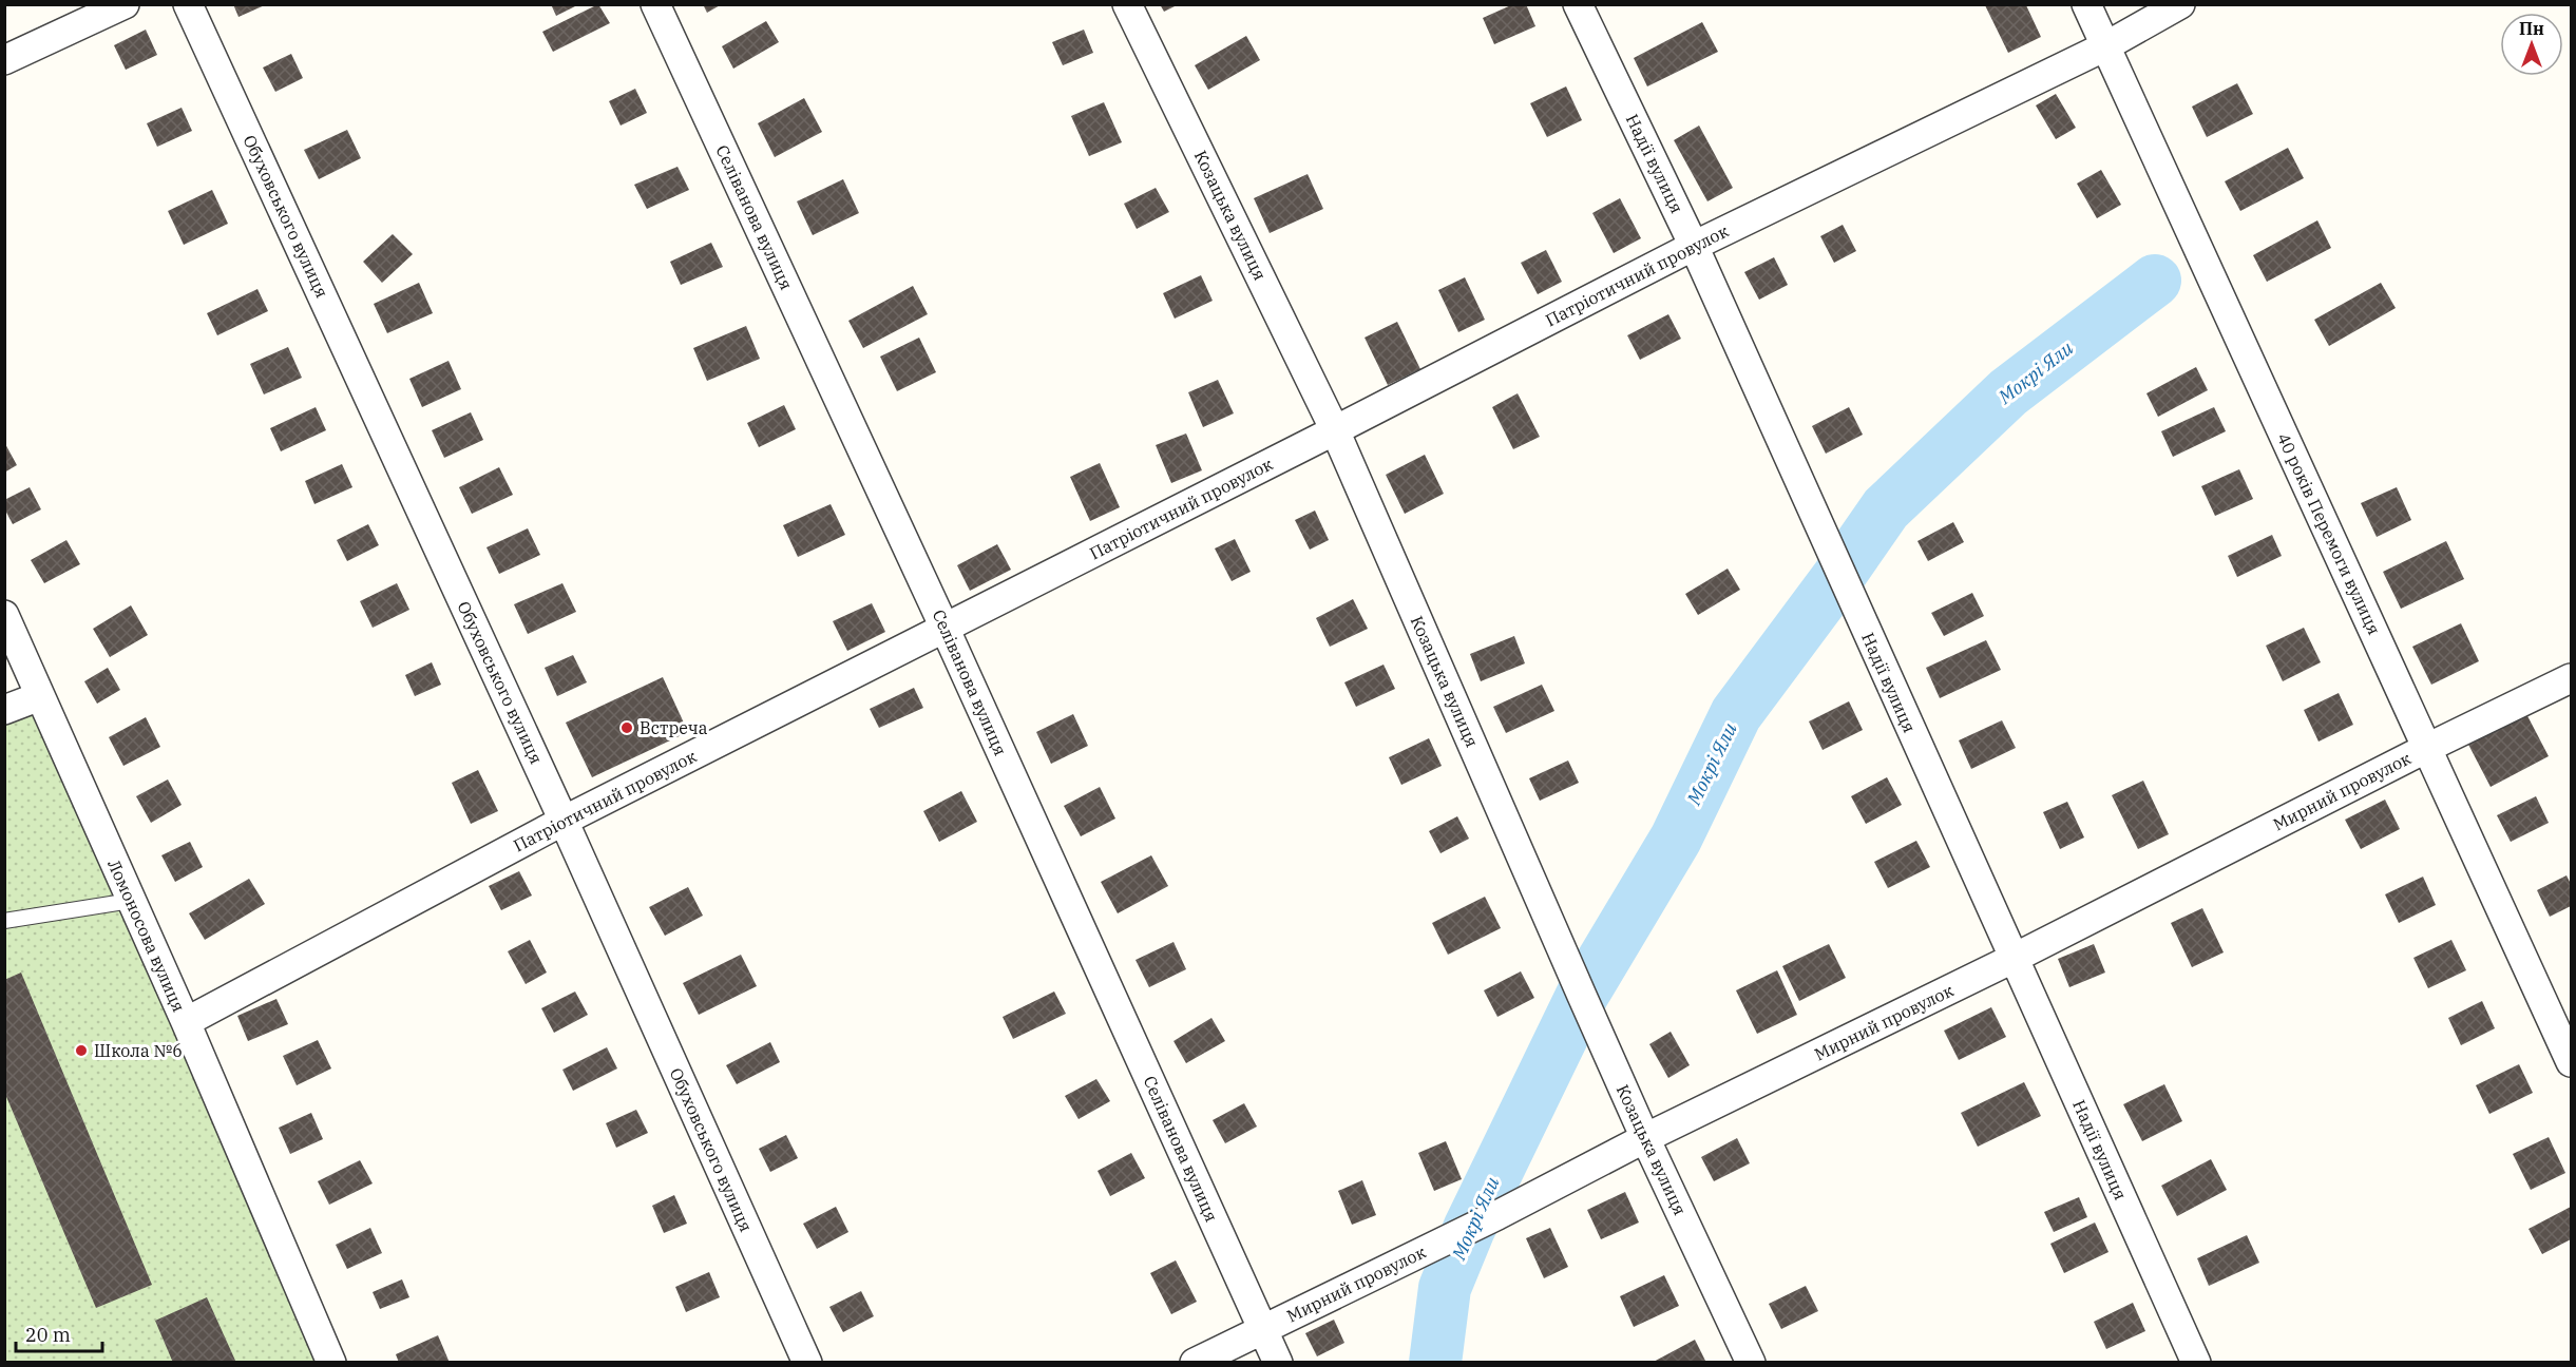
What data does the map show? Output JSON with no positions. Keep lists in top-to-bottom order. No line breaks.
{"streets":{"street":["Надії вулиця","Козацька вулиця","Обуховського вулиця","Селіванова вулиця","Патріотичний провулок","40 років Перемоги вулиця","Мирний провулок","Ломоносова вулиця"]},"crossings":[["Надії вулиця","Патріотичний провулок"],["Надії вулиця","Мирний провулок"],["Козацька вулиця","Патріотичний провулок"],["Козацька вулиця","Мирний провулок"],["Обуховського вулиця","Патріотичний провулок"],["Селіванова вулиця","Патріотичний провулок"],["Селіванова вулиця","Мирний провулок"],["Патріотичний провулок","40 років Перемоги вулиця"],["Патріотичний провулок","Ломоносова вулиця"],["40 років Перемоги вулиця","Мирний провулок"]],"water":["Мокрі Яли"],"places":["Встреча","Школа №6"],"scale_bar":"20 m","north":"top"}
